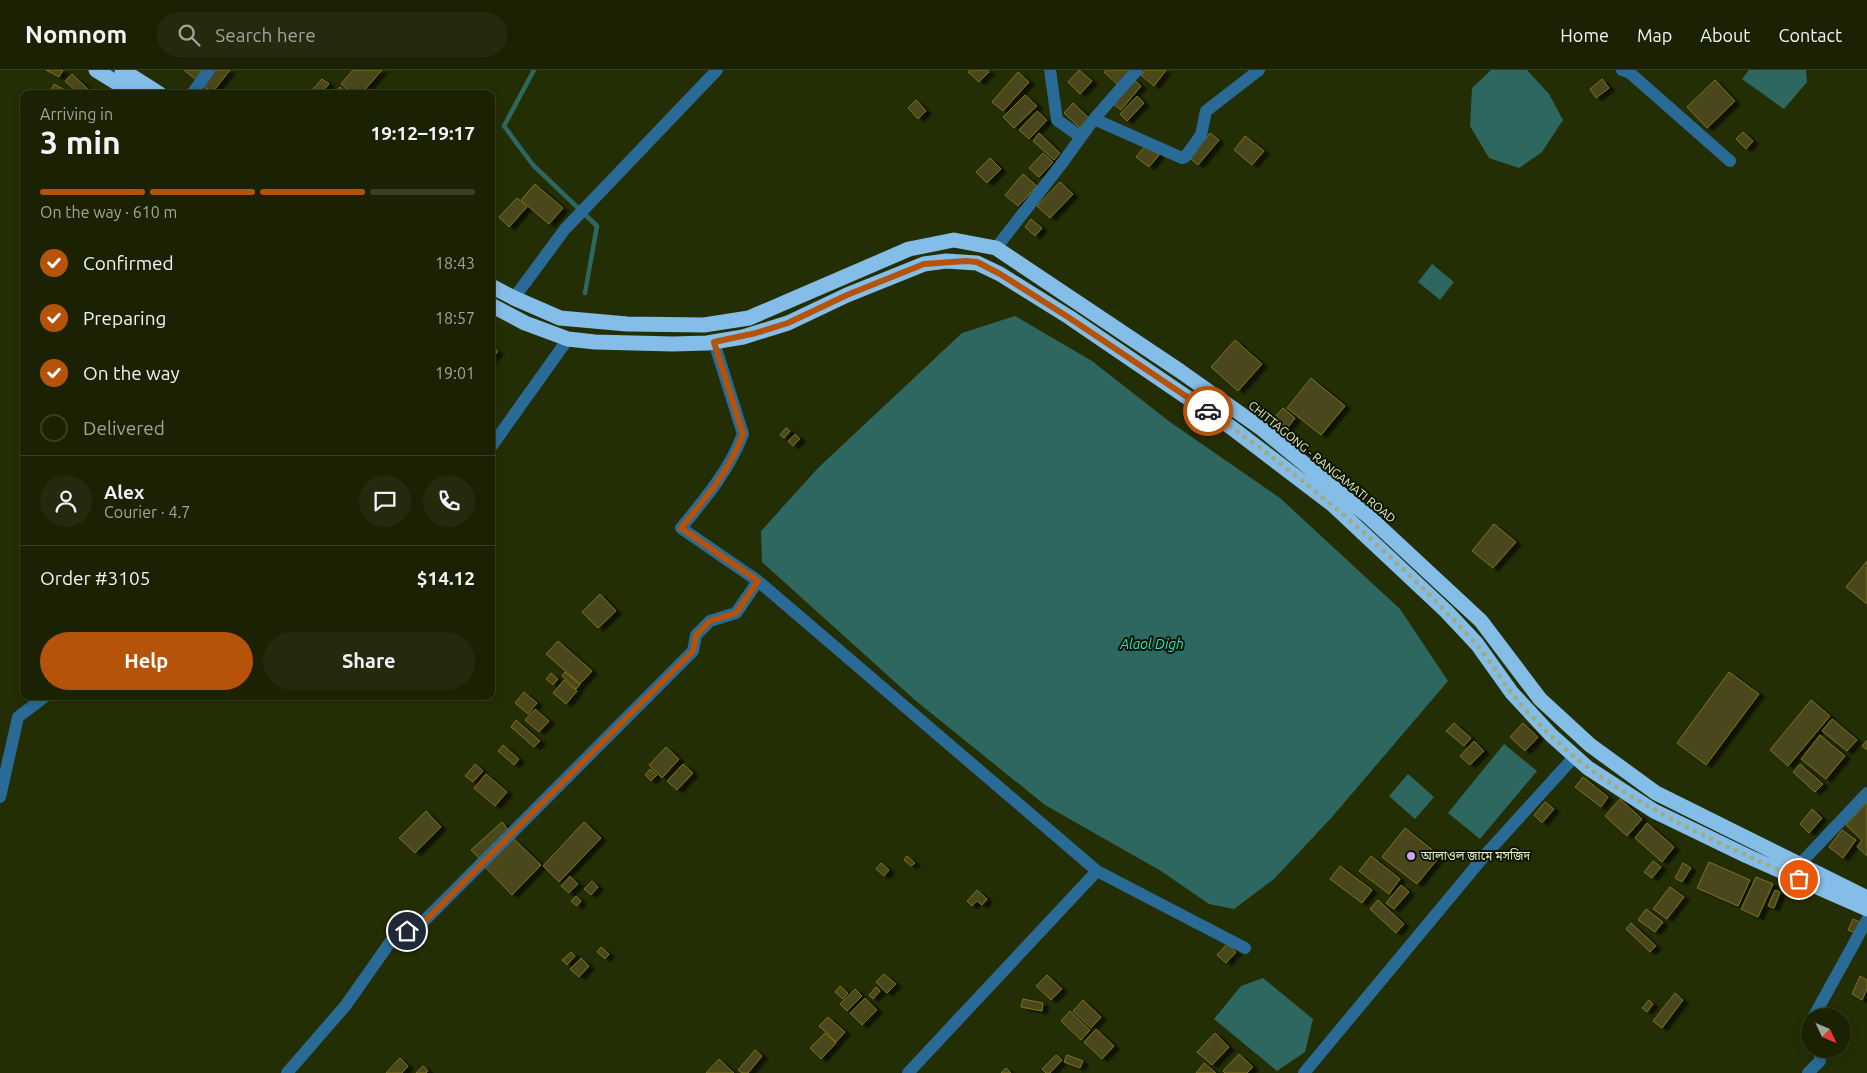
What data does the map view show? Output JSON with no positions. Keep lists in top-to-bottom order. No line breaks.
{"streets":{"highway":["CHITTAGONG - RANGAMATI ROAD"]},"water":["Alaol Digh"],"places":["আলাওল জামে মসজিদ"],"north":"bottom right","page":{"header":"Nomnom","search":"Search here","nav":["Home","Map","About","Contact"],"heading":["3 min","Arriving in","19:12–19:17"],"panel":["Alex","Courier · 4.7","Order #3105","$14.12"],"bar":"On the way · 610 m","list":[["Confirmed","18:43"],["Preparing","18:57"],["On the way","19:01"],"Delivered"],"buttons":["Help","Share"]}}
